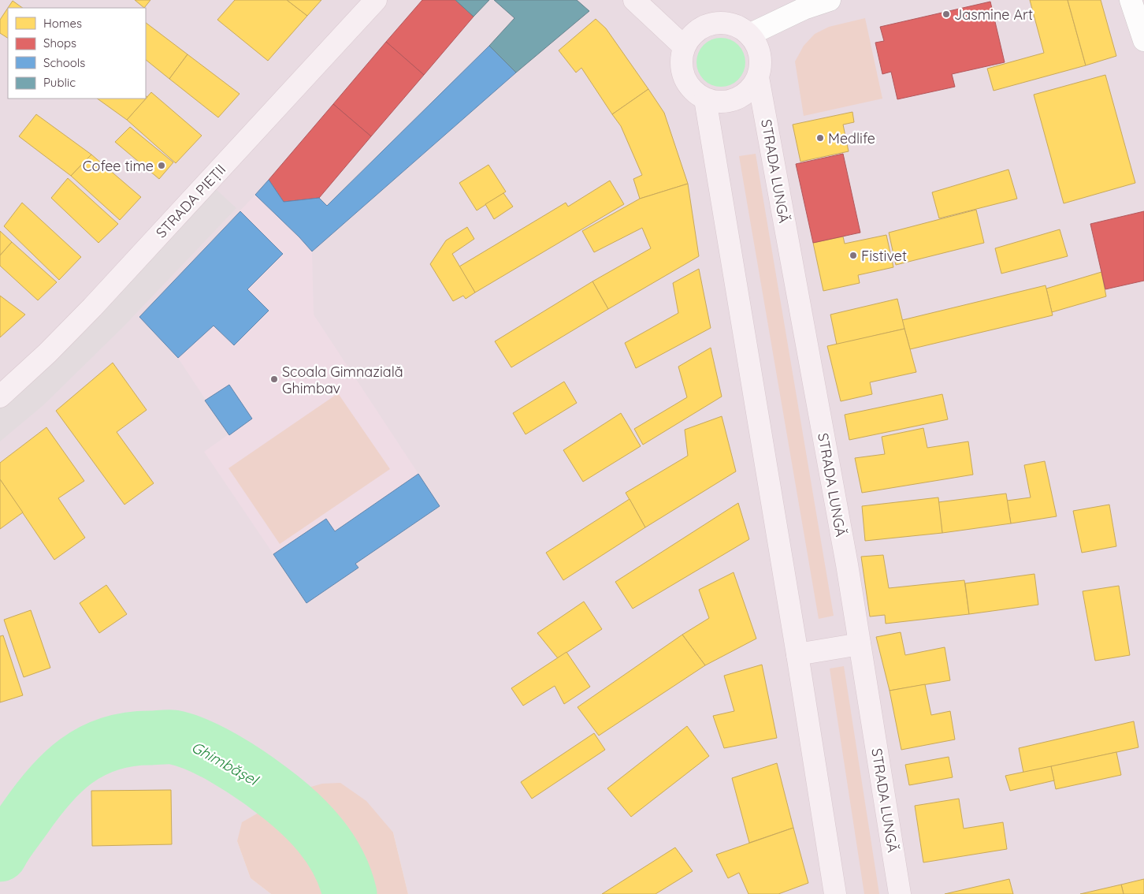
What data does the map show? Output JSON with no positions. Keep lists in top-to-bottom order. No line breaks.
{"streets":{"street":["STRADA LUNGĂ","STRADA PIEȚII"]},"water":["Ghimbășel"],"places":["Jasmine Art","Medlife","Cofee time","Fistivet","Scoala Gimnazială Ghimbav"],"legend":["Homes","Shops","Schools","Public"]}
